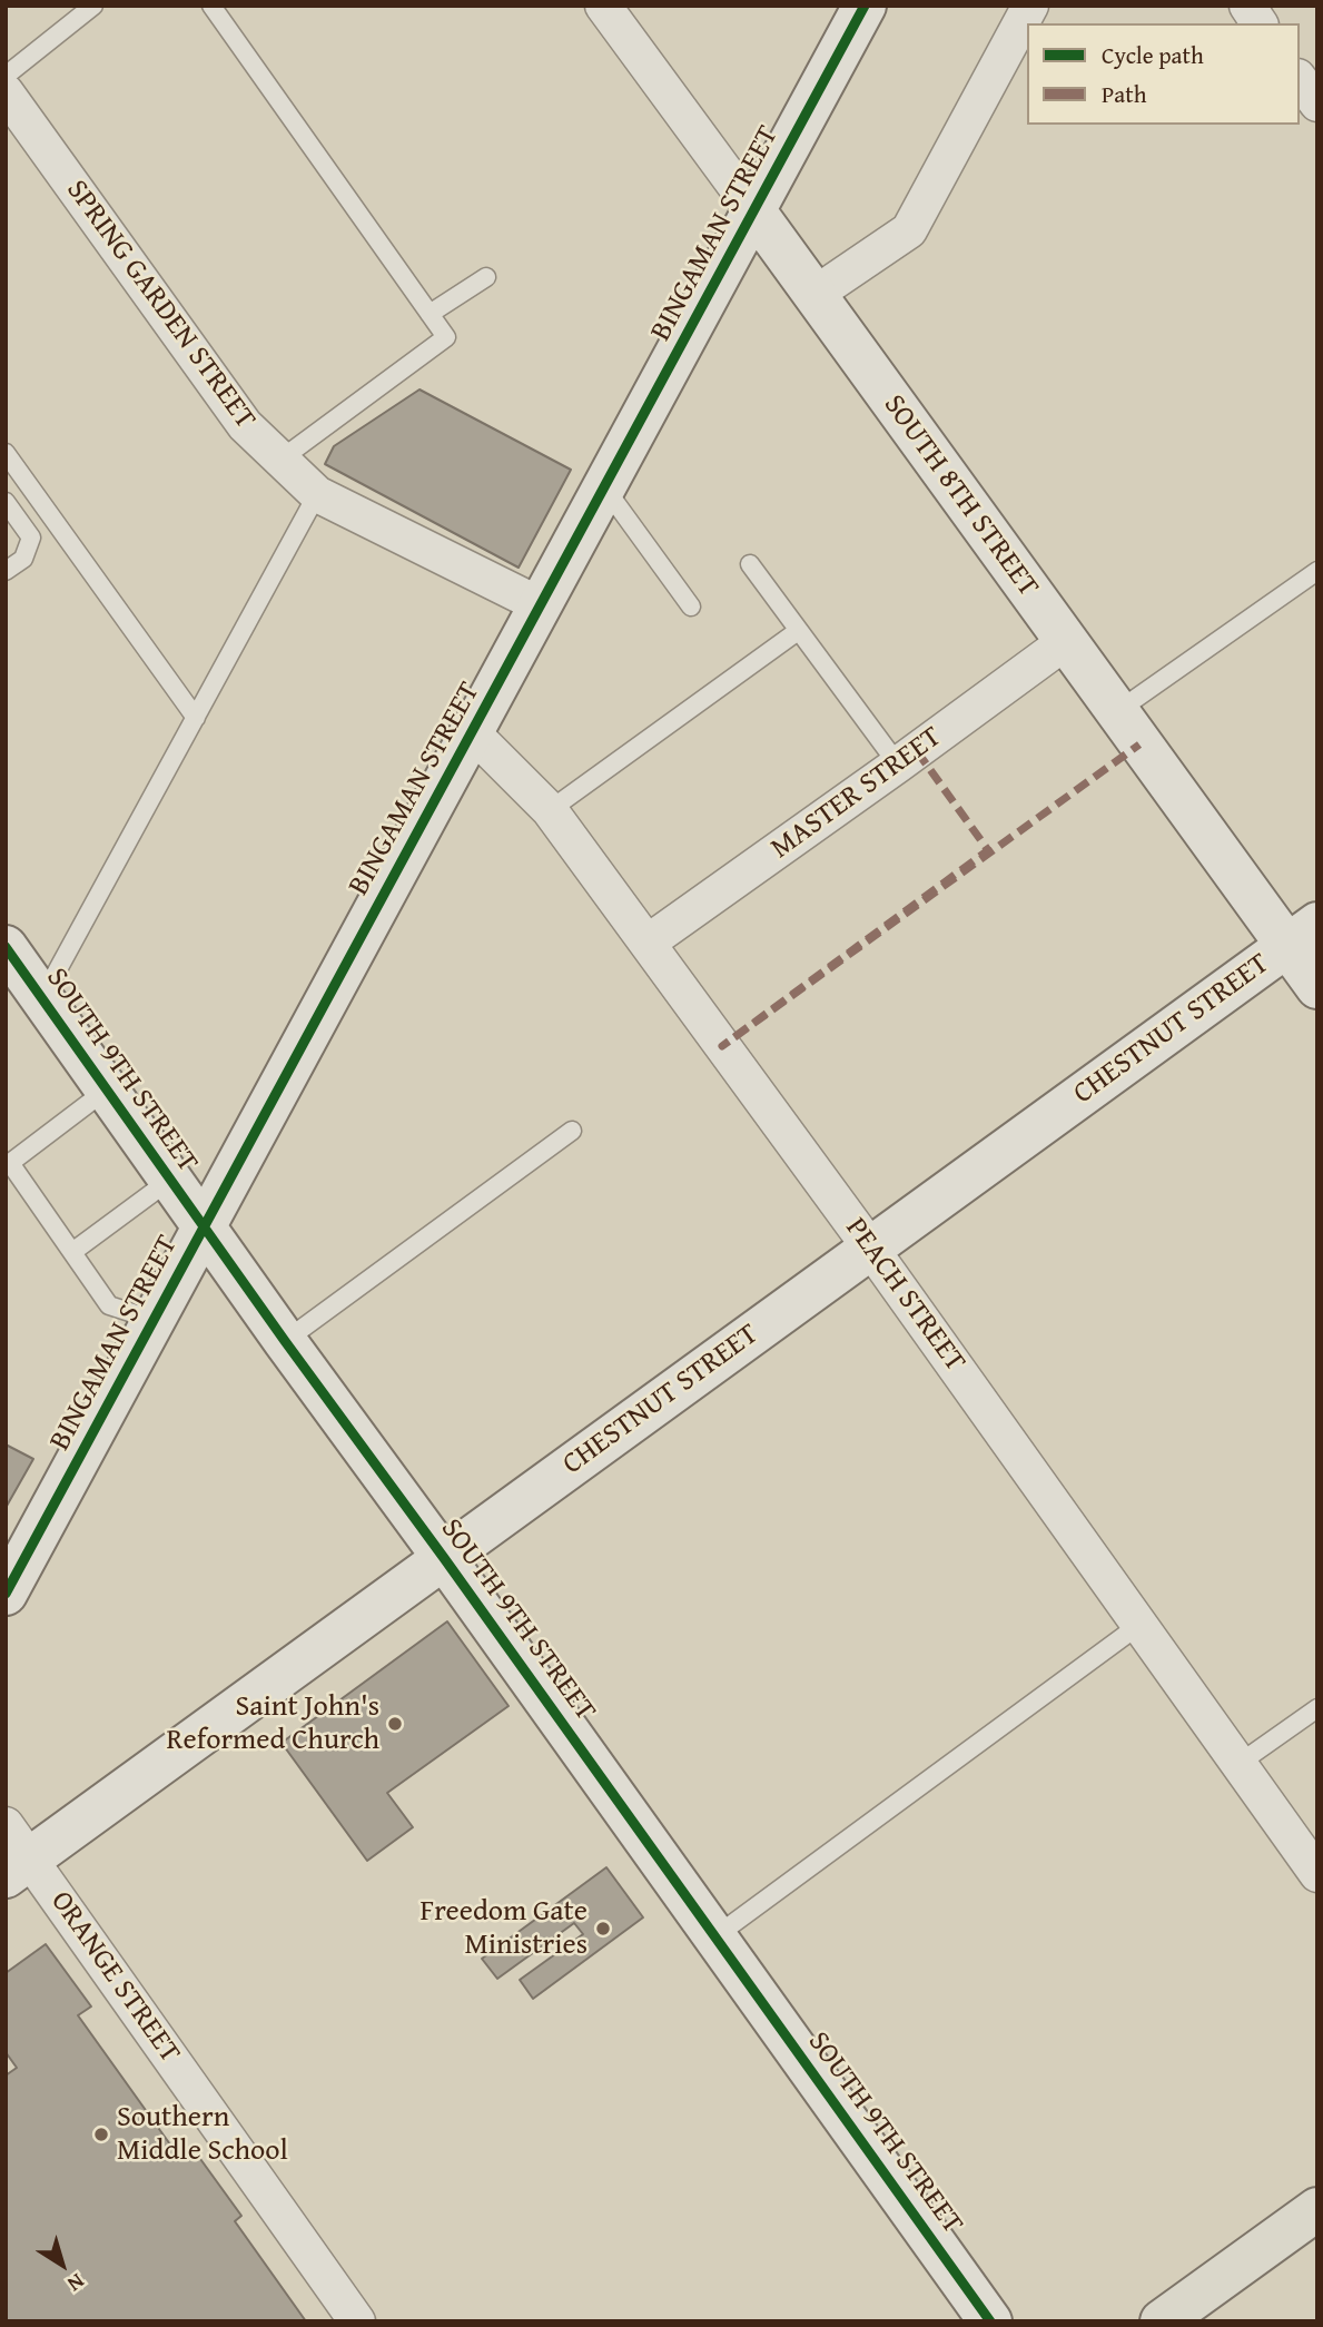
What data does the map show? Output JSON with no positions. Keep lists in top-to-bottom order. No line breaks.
{"streets":{"street":["BINGAMAN STREET","SPRING GARDEN STREET","SOUTH 8TH STREET","MASTER STREET","CHESTNUT STREET","SOUTH 9TH STREET","PEACH STREET","ORANGE STREET"]},"crossings":[["BINGAMAN STREET","SPRING GARDEN STREET"],["BINGAMAN STREET","SOUTH 8TH STREET"],["BINGAMAN STREET","SOUTH 9TH STREET"],["BINGAMAN STREET","PEACH STREET"],["SOUTH 8TH STREET","MASTER STREET"],["SOUTH 8TH STREET","CHESTNUT STREET"],["MASTER STREET","PEACH STREET"],["CHESTNUT STREET","SOUTH 9TH STREET"],["CHESTNUT STREET","PEACH STREET"],["CHESTNUT STREET","ORANGE STREET"]],"places":["Saint John's Reformed Church","Freedom Gate Ministries","Southern Middle School"],"legend":["Cycle path","Path"],"north":"bottom right"}
